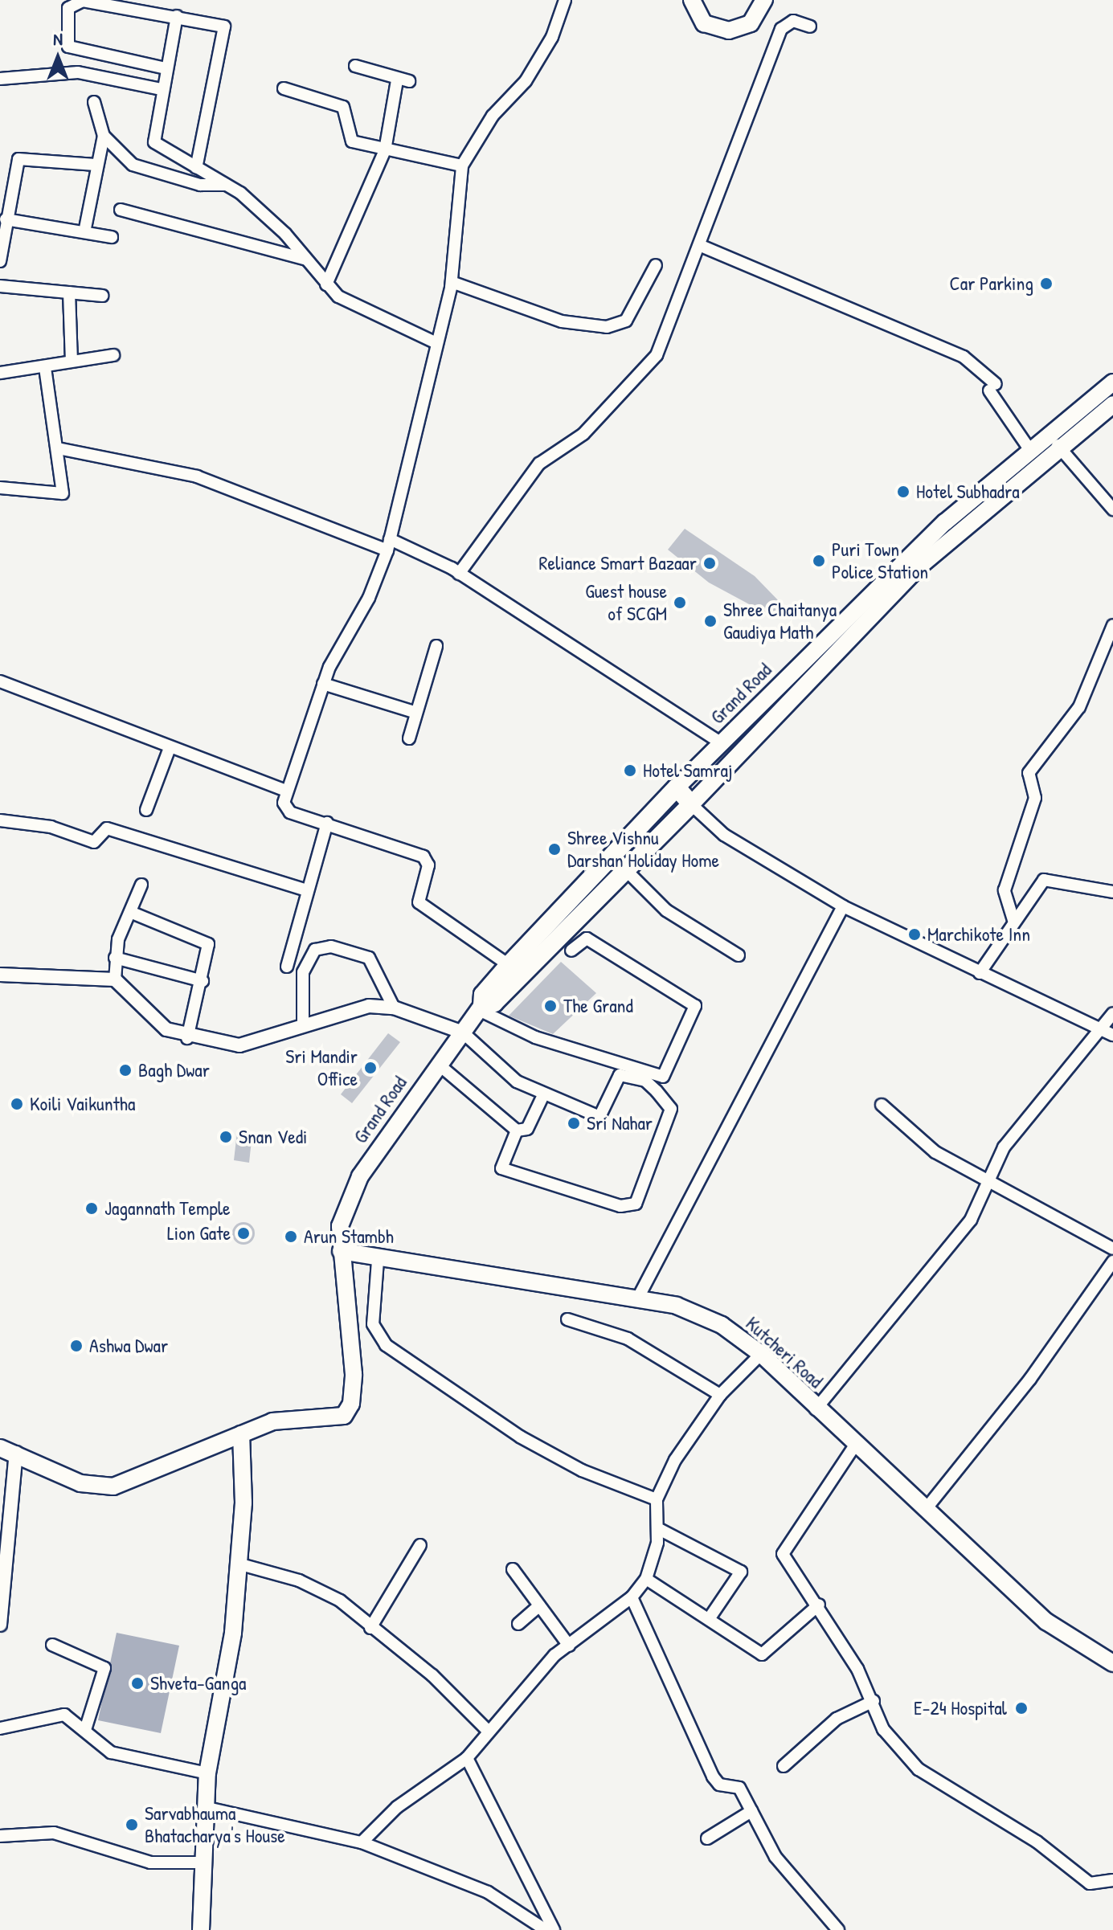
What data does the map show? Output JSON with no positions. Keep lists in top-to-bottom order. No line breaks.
{"streets":{"main road":["Grand Road","Kutcheri Road"]},"crossings":[["Grand Road","Kutcheri Road"]],"places":["Car Parking","Hotel Subhadra","Puri Town Police Station","Reliance Smart Bazaar","Guest house of SCGM","Shree Chaitanya Gaudiya Math","Hotel Samraj","Shree Vishnu Darshan Holiday Home","Marchikote Inn","The Grand","Sri Mandir Office","Bagh Dwar","Koili Vaikuntha","Sri Nahar","Snan Vedi","Jagannath Temple","Lion Gate","Arun Stambh","Ashwa Dwar","Shveta-Ganga","E-24 Hospital","Sarvabhauma Bhatacharya's House"],"north":"top"}
